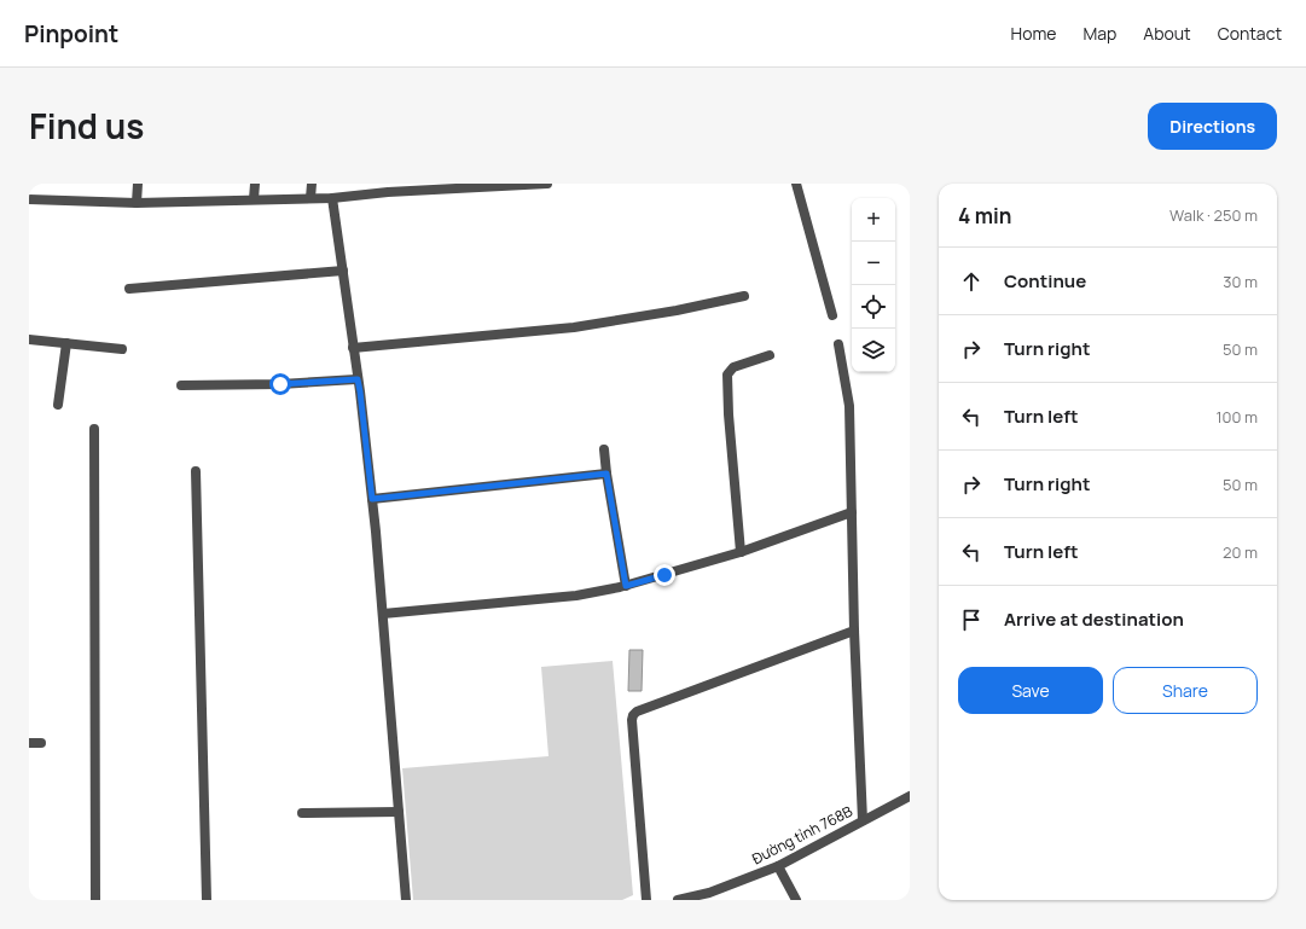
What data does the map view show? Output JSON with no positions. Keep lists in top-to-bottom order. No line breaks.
{"streets":{"street":["Đường tỉnh 768B"]},"page":{"header":"Pinpoint","nav":["Home","Map","About","Contact"],"title":"Find us","buttons":["Directions",["Save","Share"]],"heading":["4 min","Walk · 250 m"],"map_buttons":["+","−"],"list":[["Continue","30 m"],["Turn right","50 m"],["Turn left","100 m"],["Turn right","50 m"],["Turn left","20 m"],"Arrive at destination"]}}
